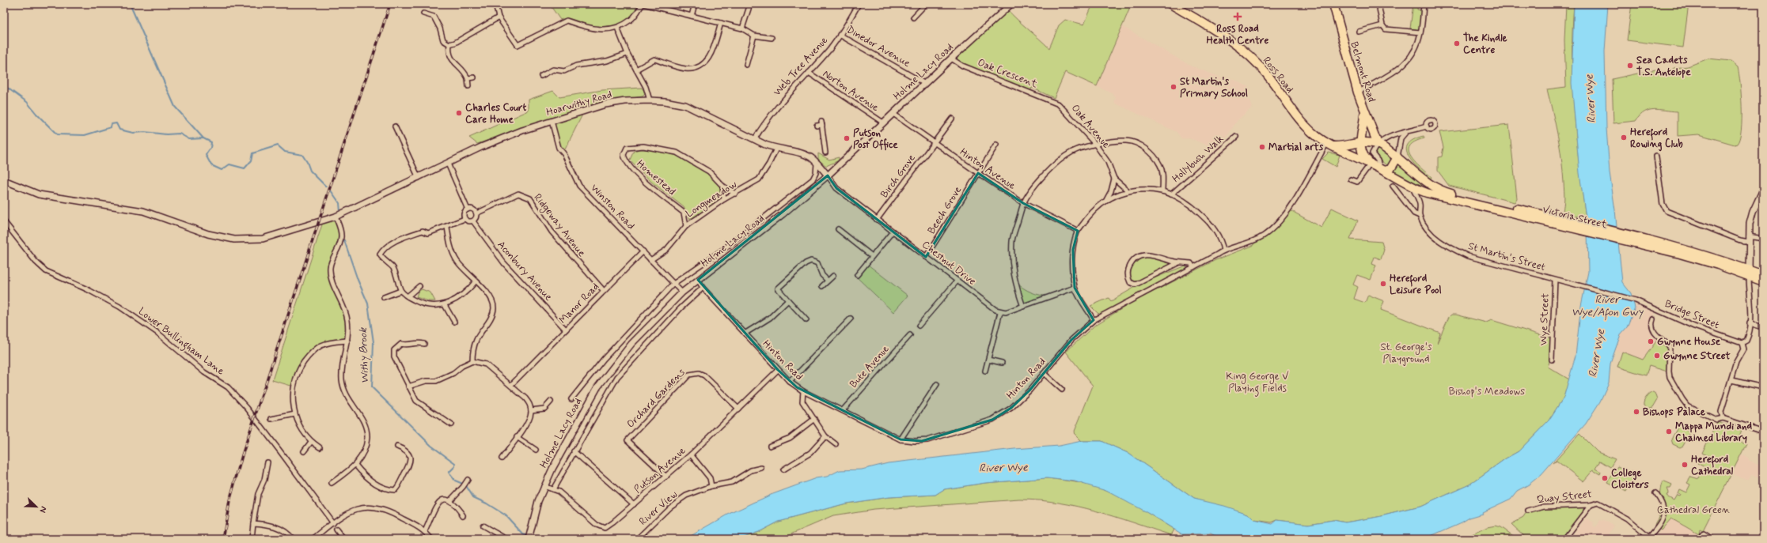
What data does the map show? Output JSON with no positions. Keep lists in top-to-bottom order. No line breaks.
{"streets":{"highway":["Belmont Road","Ross Road","Victoria Street"],"street":["Dinedor Avenue","Web Tree Avenue","Holme Lacy Road","Oak Crescent","Norton Avenue","Hoarwithy Road","Oak Avenue","Hollybush Walk","Hinton Avenue","Birch Grove","Homestead","Longmeadow","Winston Road","Beech Grove","Ridgeway Avenue","St Martin's Street","Chestnut Drive","Aconbury Avenue","Manor Road","Bridge Street","Wye Street","Lower Bullingham Lane","Hinton Road","Bute Avenue","Orchard Gardens","Putson Avenue","Quay Street","River View"]},"crossings":[["Dinedor Avenue","Web Tree Avenue"],["Dinedor Avenue","Holme Lacy Road"],["Web Tree Avenue","Norton Avenue"],["Web Tree Avenue","Hoarwithy Road"],["Holme Lacy Road","Oak Crescent"],["Holme Lacy Road","Norton Avenue"],["Holme Lacy Road","Hoarwithy Road"],["Holme Lacy Road","Hinton Avenue"],["Holme Lacy Road","Winston Road"],["Holme Lacy Road","Chestnut Drive"],["Holme Lacy Road","Hinton Road"],["Holme Lacy Road","Putson Avenue"],["Belmont Road","Victoria Street"],["Oak Crescent","Oak Avenue"],["Ross Road","Victoria Street"],["Ross Road","Hinton Road"],["Hoarwithy Road","Longmeadow"],["Hoarwithy Road","Winston Road"],["Hoarwithy Road","Chestnut Drive"],["Hinton Avenue","Birch Grove"],["Hinton Avenue","Beech Grove"],["Birch Grove","Chestnut Drive"],["Homestead","Longmeadow"],["Longmeadow","Winston Road"],["Winston Road","Manor Road"],["Beech Grove","Chestnut Drive"],["Ridgeway Avenue","Aconbury Avenue"],["Ridgeway Avenue","Manor Road"],["St Martin's Street","Bridge Street"],["St Martin's Street","Wye Street"],["Aconbury Avenue","Manor Road"],["Hinton Road","Bute Avenue"],["Hinton Road","Putson Avenue"],["Orchard Gardens","Putson Avenue"]],"water":["River Wye","River Wye/Afon Gwy","Withy Brook"],"parks":["St. George's Playground","King George V Playing Fields","Bishop's Meadows","Cathedral Green"],"places":{"health":["Ross Road Health Centre"],"other":["The Kindle Centre","Sea Cadets T.S. Antelope","St Martin's Primary School","Charles Court Care Home","Hereford Rowing Club","Putson Post Office","Martial arts","Hereford Leisure Pool","Gwynne House","Gwynne Street","Bishops Palace","Mappa Mundi and Chained Library","Hereford Cathedral","College Cloisters"]},"north":"bottom right"}
